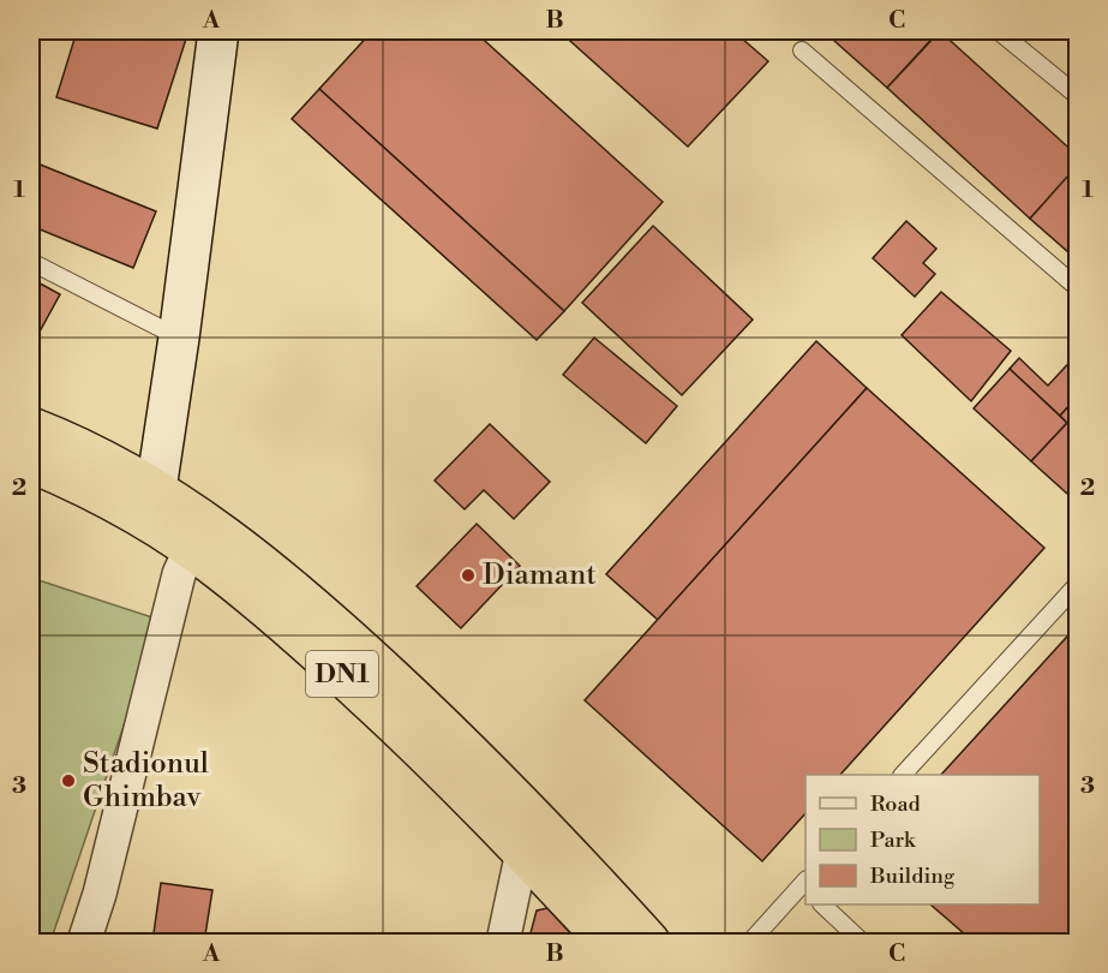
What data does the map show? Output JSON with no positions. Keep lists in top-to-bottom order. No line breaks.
{"streets":{"highway":["DN1"]},"places":["Diamant","Stadionul Ghimbav"],"legend":["Road","Park","Building"],"grid":{"columns":["A","B","C"],"rows":["1","2","3"]}}
